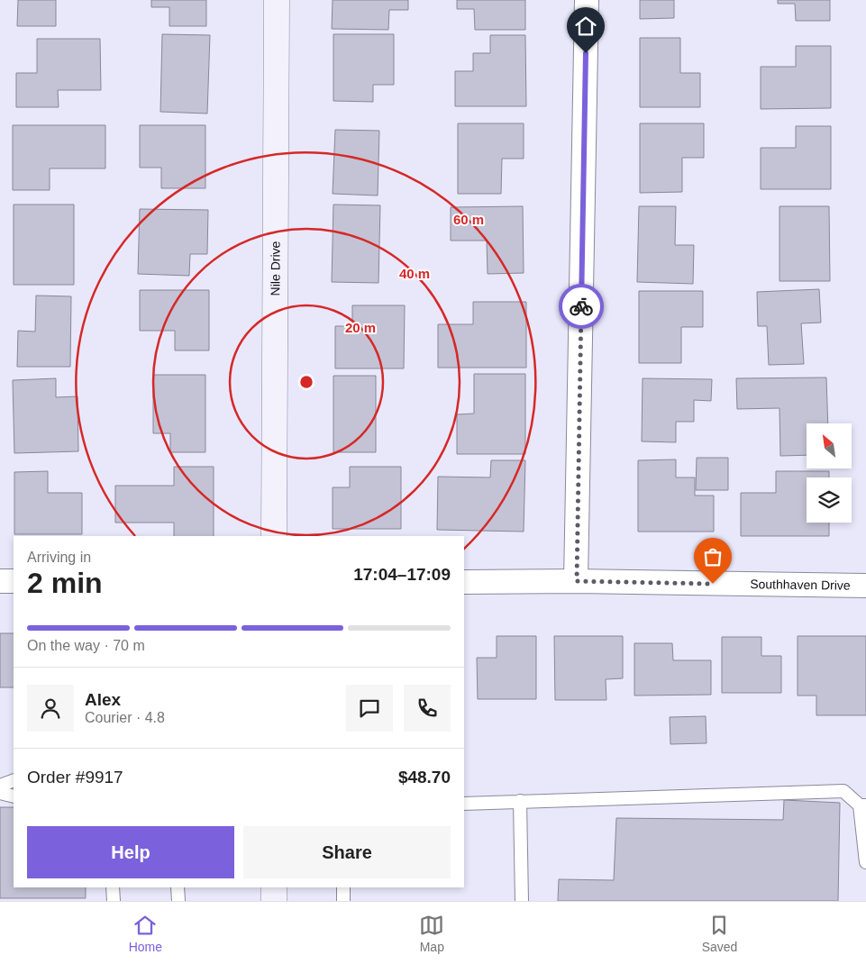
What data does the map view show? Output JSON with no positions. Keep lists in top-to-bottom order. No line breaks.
{"streets":{"main road":["Nile Drive"],"street":["Southhaven Drive"]},"north":"top left","page":{"heading":["2 min","Arriving in","17:04–17:09"],"panel":["Alex","Courier · 4.8","Order #9917","$48.70"],"bar":"On the way · 70 m","buttons":["Help","Share"],"tabs":["Home","Map","Saved"]},"rings":["60 m","40 m","20 m"]}
